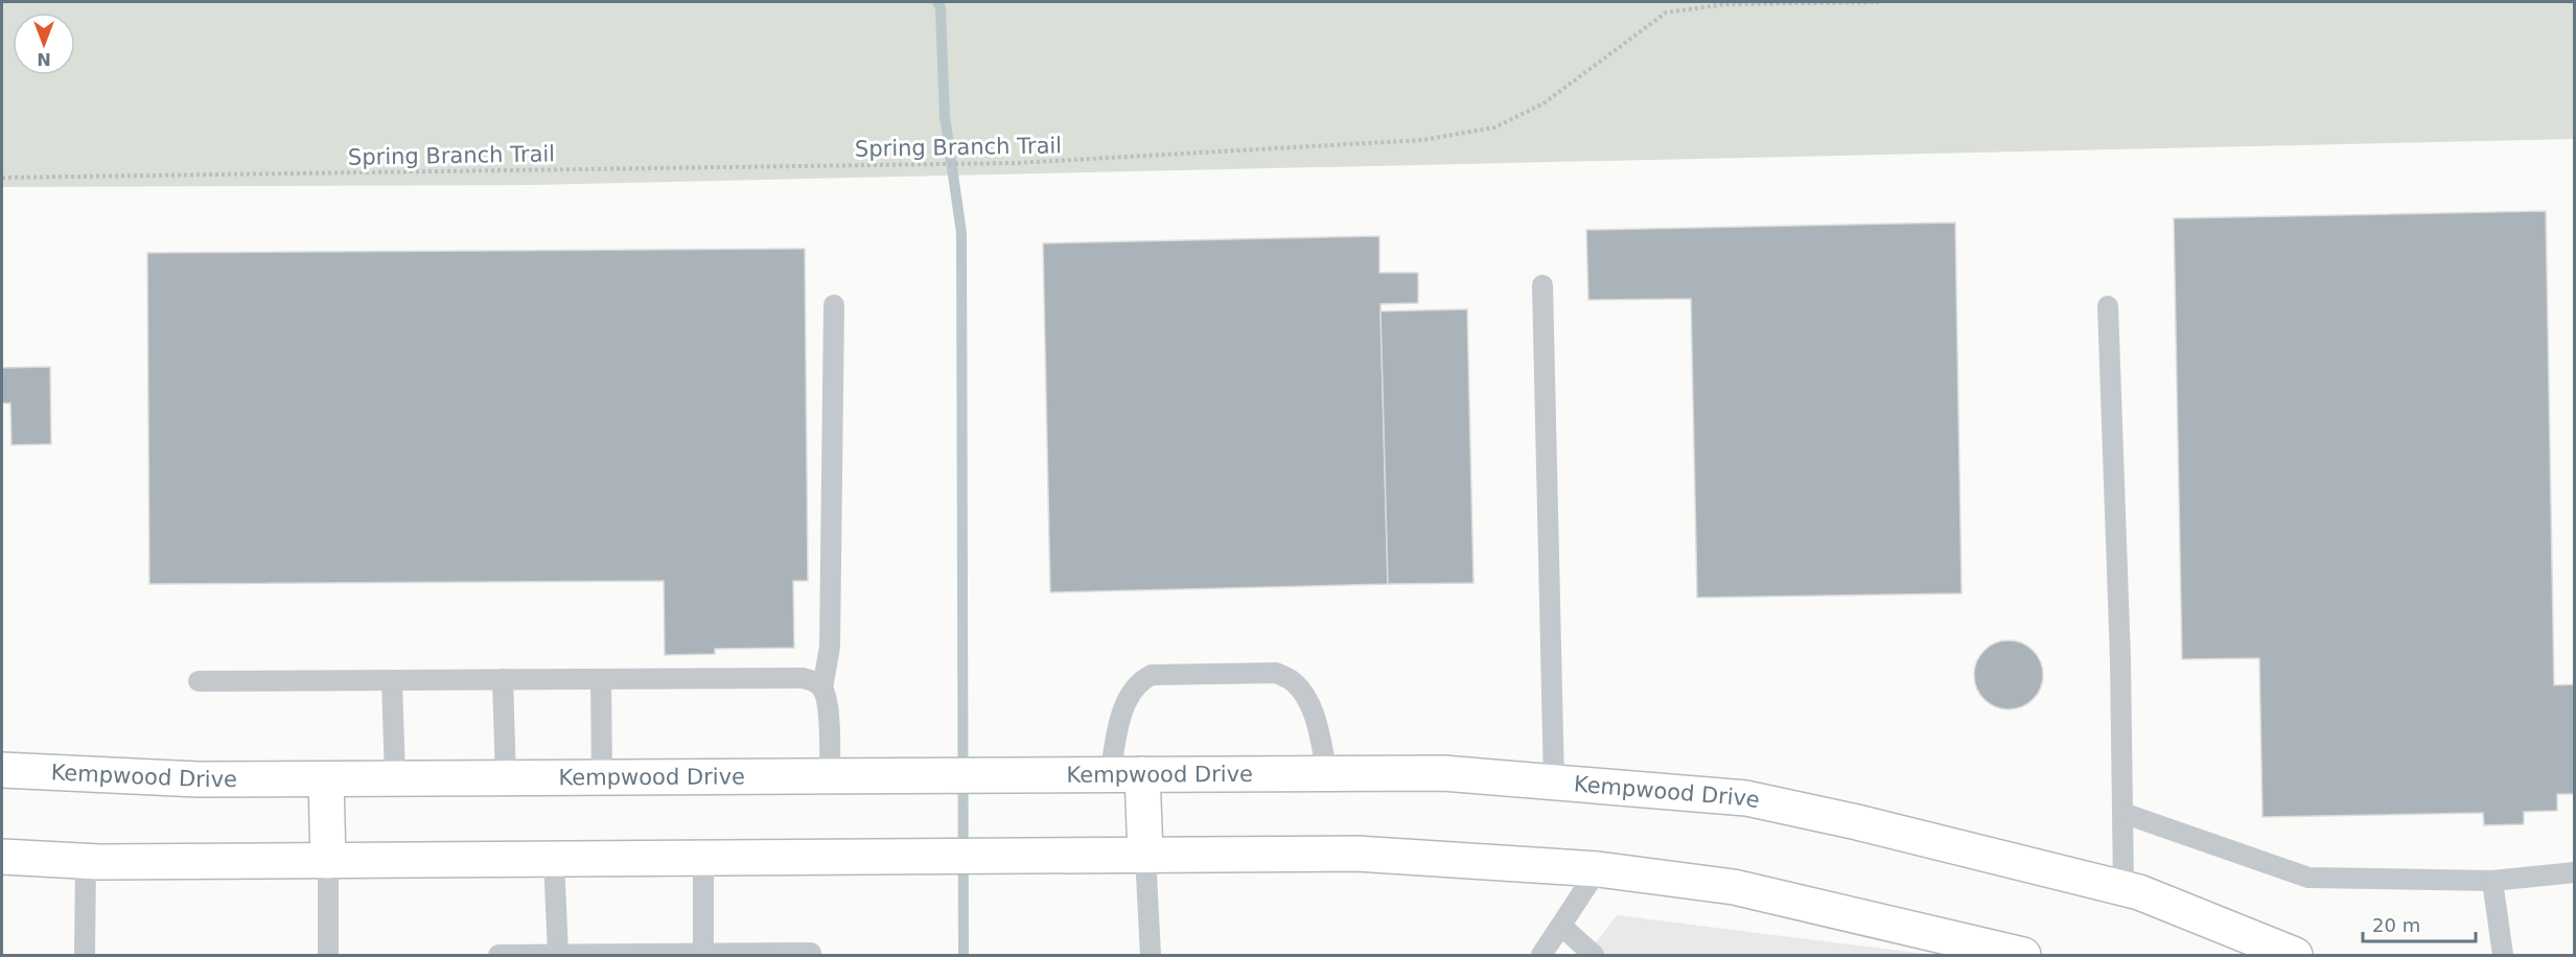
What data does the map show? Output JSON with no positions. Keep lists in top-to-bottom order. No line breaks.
{"streets":{"main road":["Kempwood Drive"],"path":["Spring Branch Trail"]},"scale_bar":"20 m","north":"bottom"}
